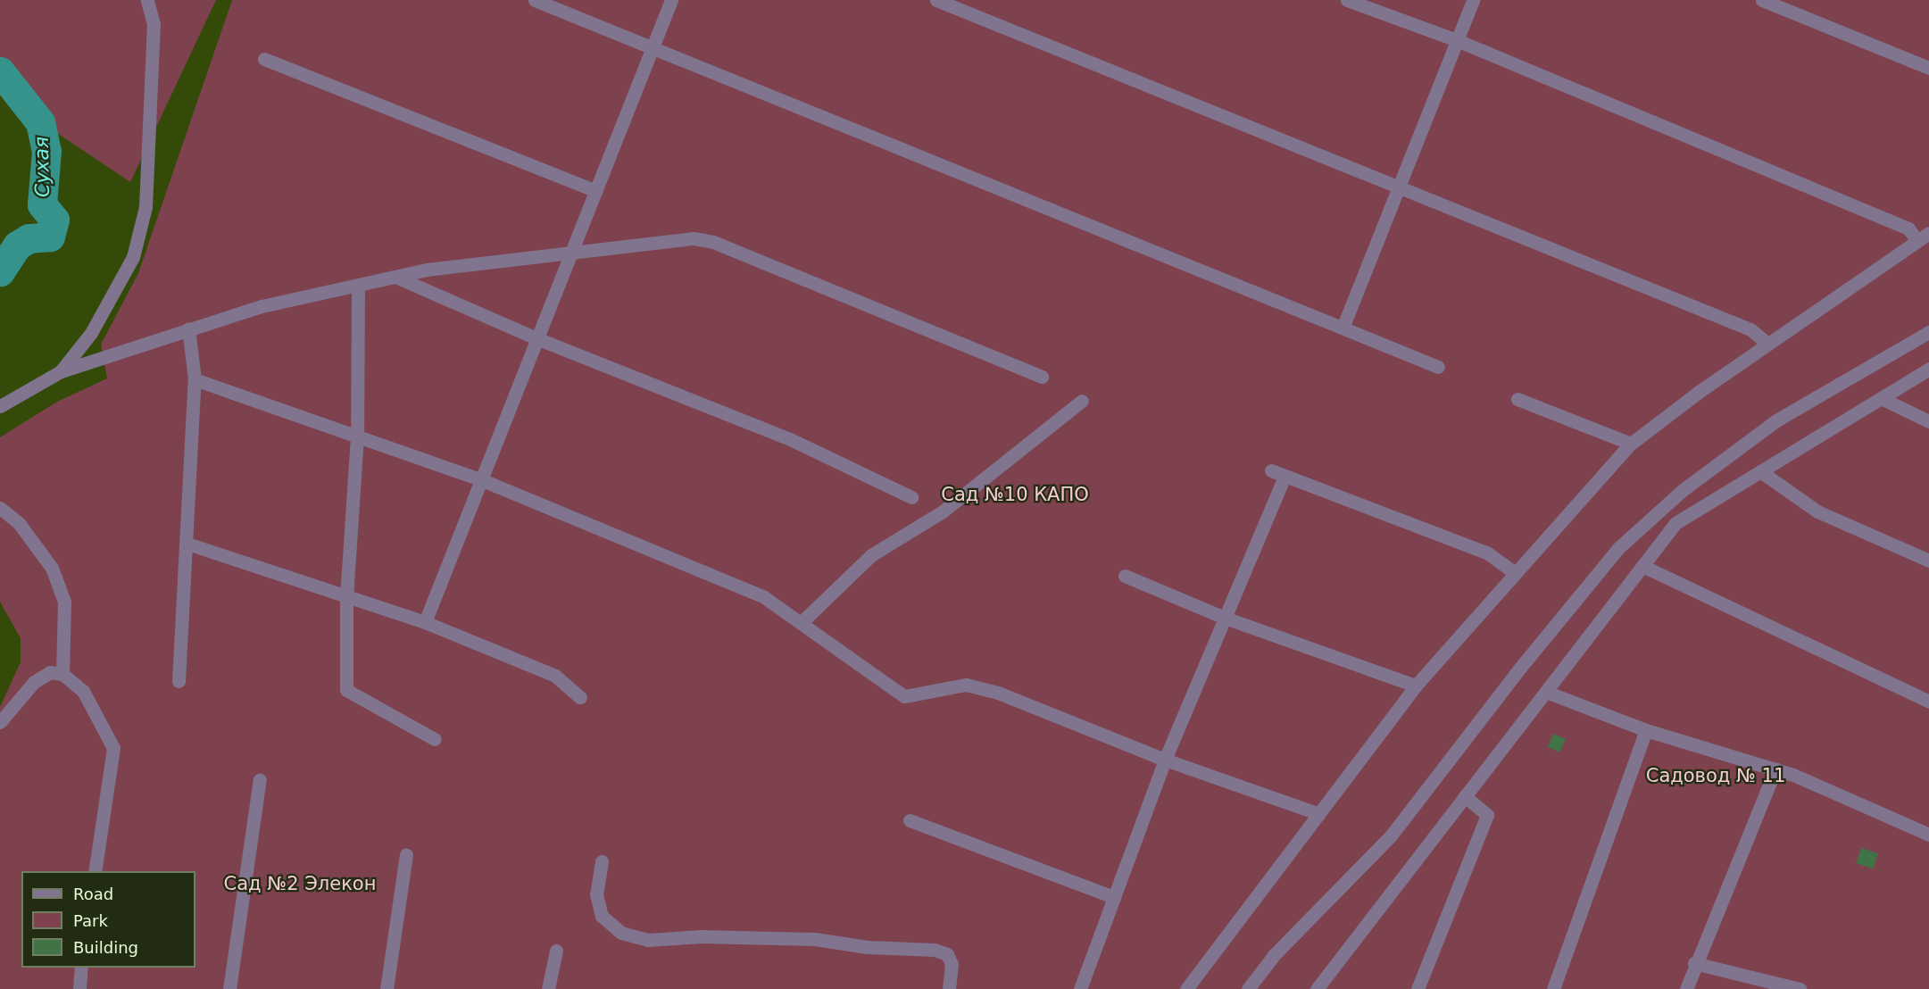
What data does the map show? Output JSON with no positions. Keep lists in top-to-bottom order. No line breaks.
{"water":["Сухая"],"parks":["Сад №10 КАПО","Садовод № 11","Сад №2 Элекон"],"legend":["Road","Park","Building"]}
